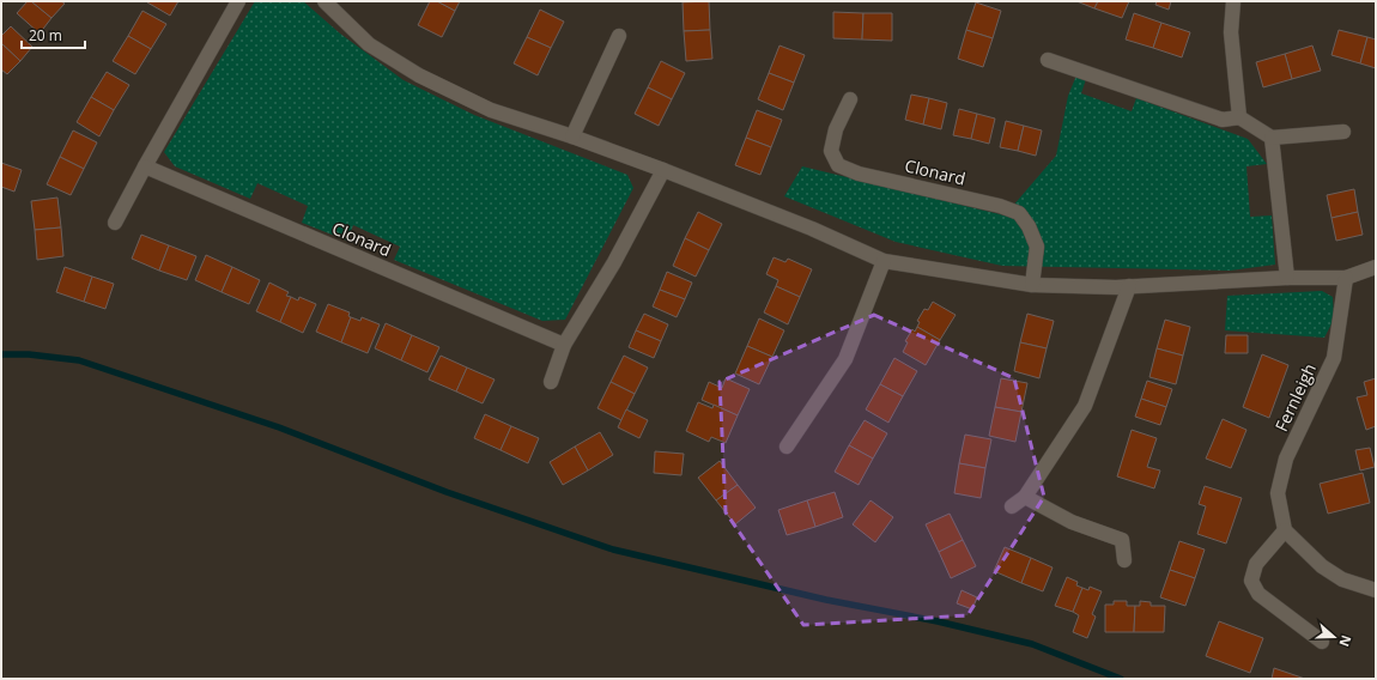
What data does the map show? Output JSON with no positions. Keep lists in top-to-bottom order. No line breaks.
{"streets":{"street":["Clonard","Fernleigh"]},"scale_bar":"20 m","north":"right"}
